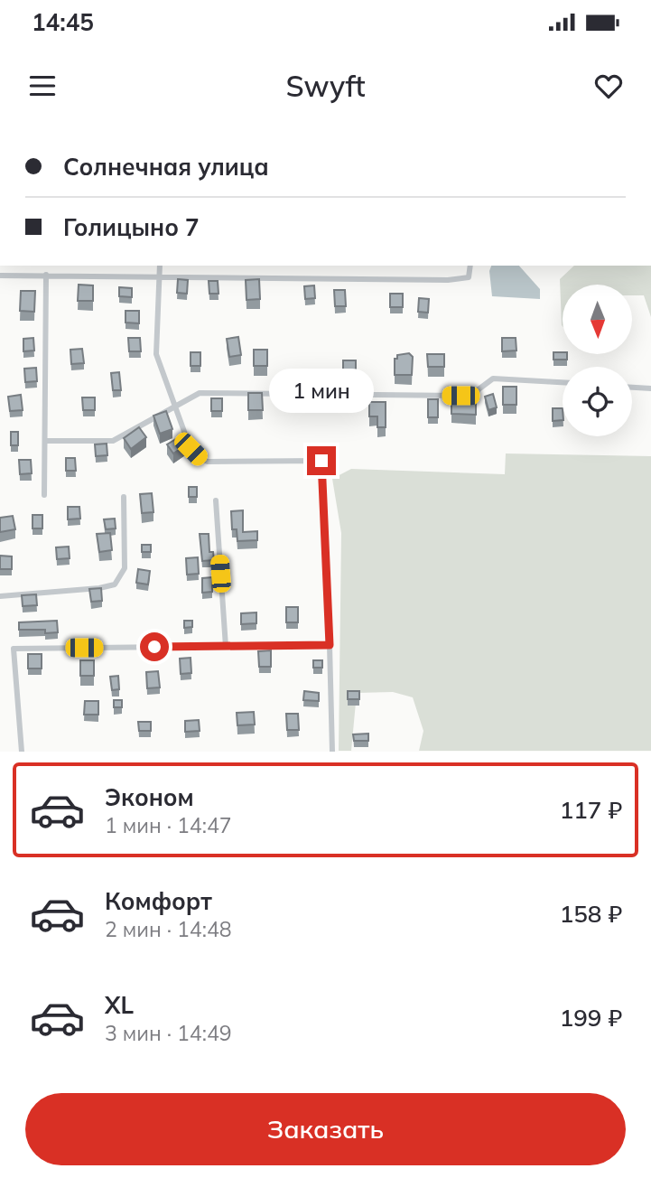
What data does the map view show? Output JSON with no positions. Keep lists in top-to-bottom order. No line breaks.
{"north":"bottom","page":{"status":"14:45","header":"Swyft","banner":["Солнечная улица","Голицыно 7"],"bubble":"1 мин","list":[{"name":"Эконом","note":"1 мин · 14:47","value":"117 ₽"},{"name":"Комфорт","note":"2 мин · 14:48","value":"158 ₽"},{"name":"XL","note":"3 мин · 14:49","value":"199 ₽"}],"buttons":"Заказать"}}
